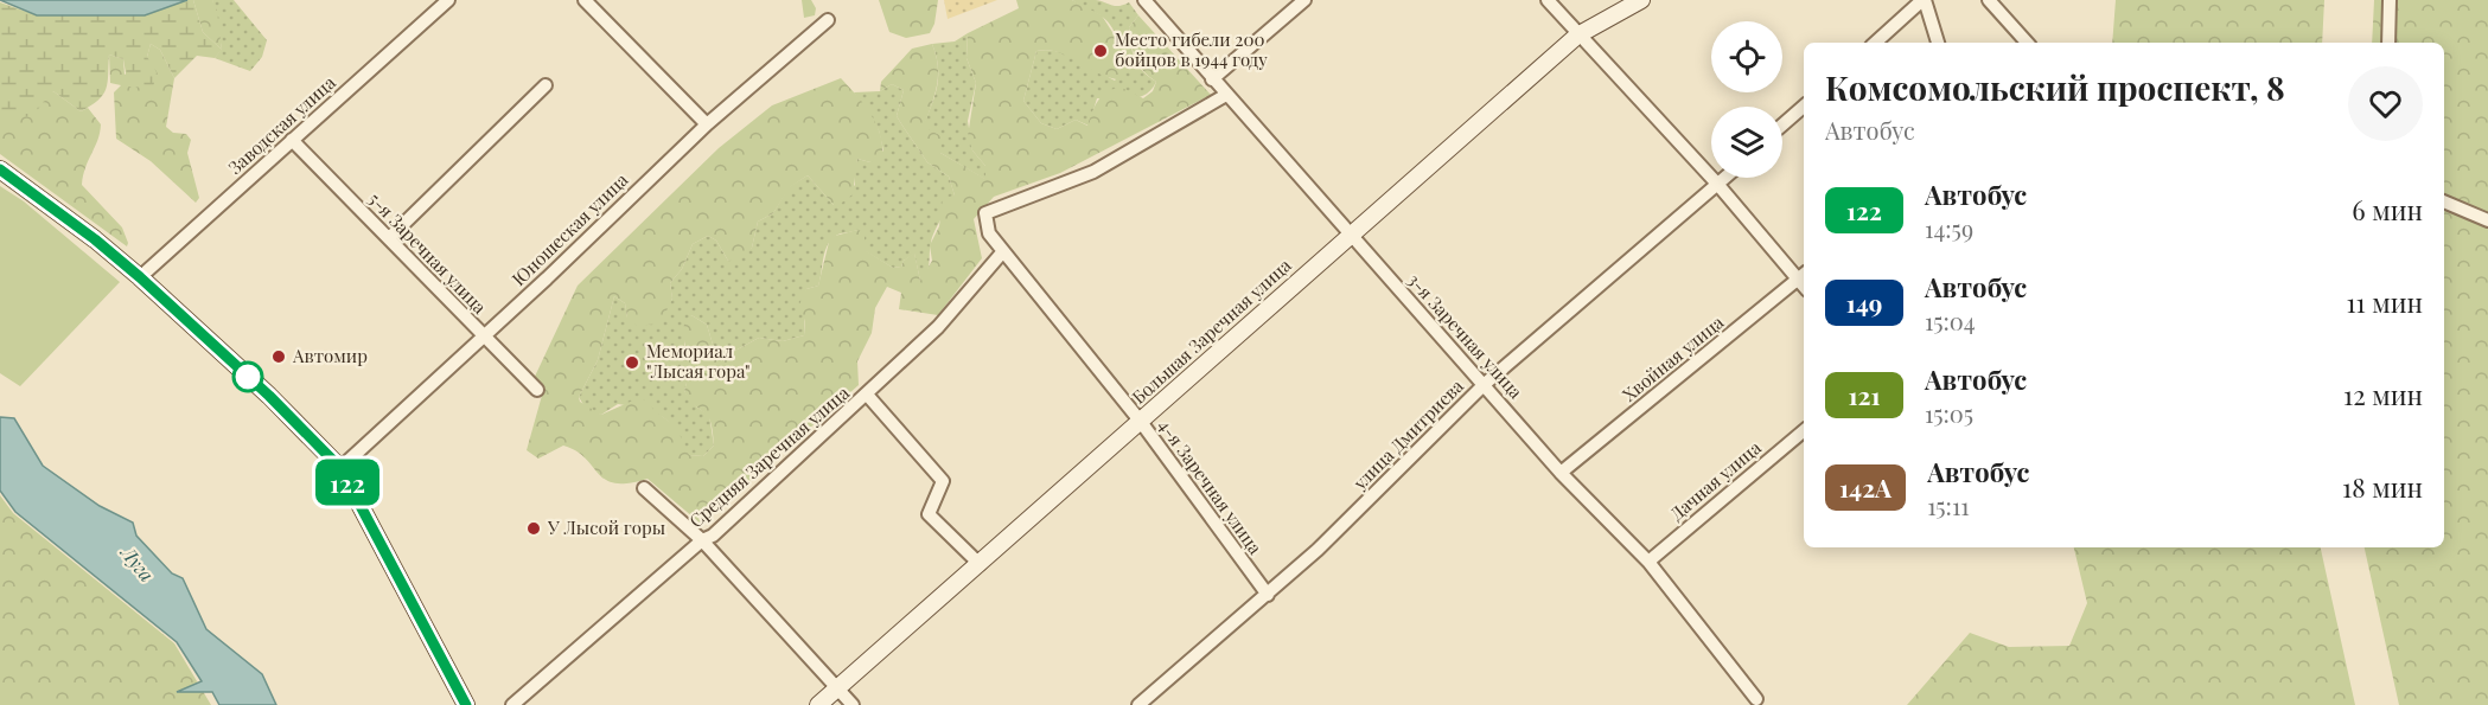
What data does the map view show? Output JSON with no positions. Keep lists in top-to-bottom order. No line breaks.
{"streets":{"street":["Заводская улица","Юношеская улица","5-я Заречная улица","Большая Заречная улица","3-я Заречная улица","Хвойная улица","улица Дмитриева","Средняя Заречная улица","Дачная улица","4-я Заречная улица"]},"crossings":[["Заводская улица","5-я Заречная улица"],["Юношеская улица","5-я Заречная улица"],["Большая Заречная улица","3-я Заречная улица"],["Большая Заречная улица","4-я Заречная улица"],["3-я Заречная улица","Хвойная улица"],["3-я Заречная улица","улица Дмитриева"],["3-я Заречная улица","Дачная улица"],["3-я Заречная улица","4-я Заречная улица"],["улица Дмитриева","4-я Заречная улица"],["Средняя Заречная улица","4-я Заречная улица"]],"water":["Луга"],"places":["Место гибели 200 бойцов в 1944 году","Автомир","Мемориал \"Лысая гора\"","У Лысой горы"],"lines":["bus line 122"],"page":{"on_map":"122","heading":["Комсомольский проспект, 8","Автобус"],"list":[{"mark":"122","name":"Автобус","note":"14:59","value":"6 мин"},{"mark":"149","name":"Автобус","note":"15:04","value":"11 мин"},{"mark":"121","name":"Автобус","note":"15:05","value":"12 мин"},{"mark":"142А","name":"Автобус","note":"15:11","value":"18 мин"}]}}
